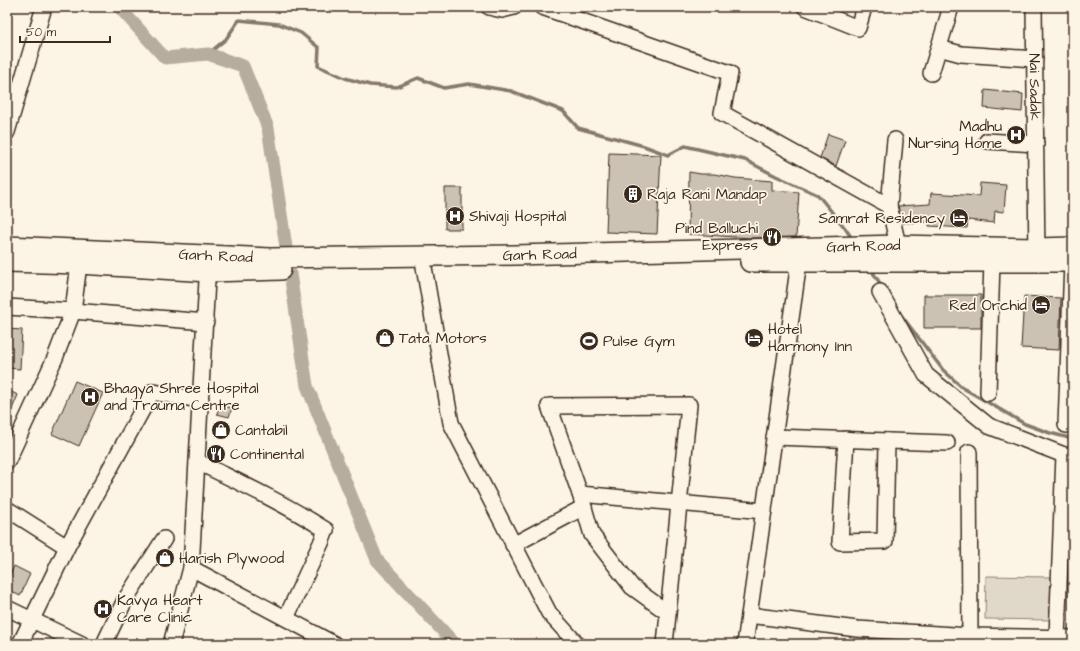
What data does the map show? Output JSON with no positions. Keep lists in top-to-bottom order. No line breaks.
{"streets":{"main road":["Garh Road"],"street":["Nai Sadak"]},"crossings":[["Nai Sadak","Garh Road"]],"places":{"hospital":["Madhu Nursing Home","Shivaji Hospital","Bhagya Shree Hospital and Trauma Centre","Kavya Heart Care Clinic"],"building":["Raja Rani Mandap"],"hotel":["Samrat Residency","Red Orchid","Hotel Harmony Inn"],"restaurant":["Pind Balluchi Express","Continental"],"shop":["Tata Motors","Cantabil","Harish Plywood"],"sports":["Pulse Gym"]},"scale_bar":"50 m"}
